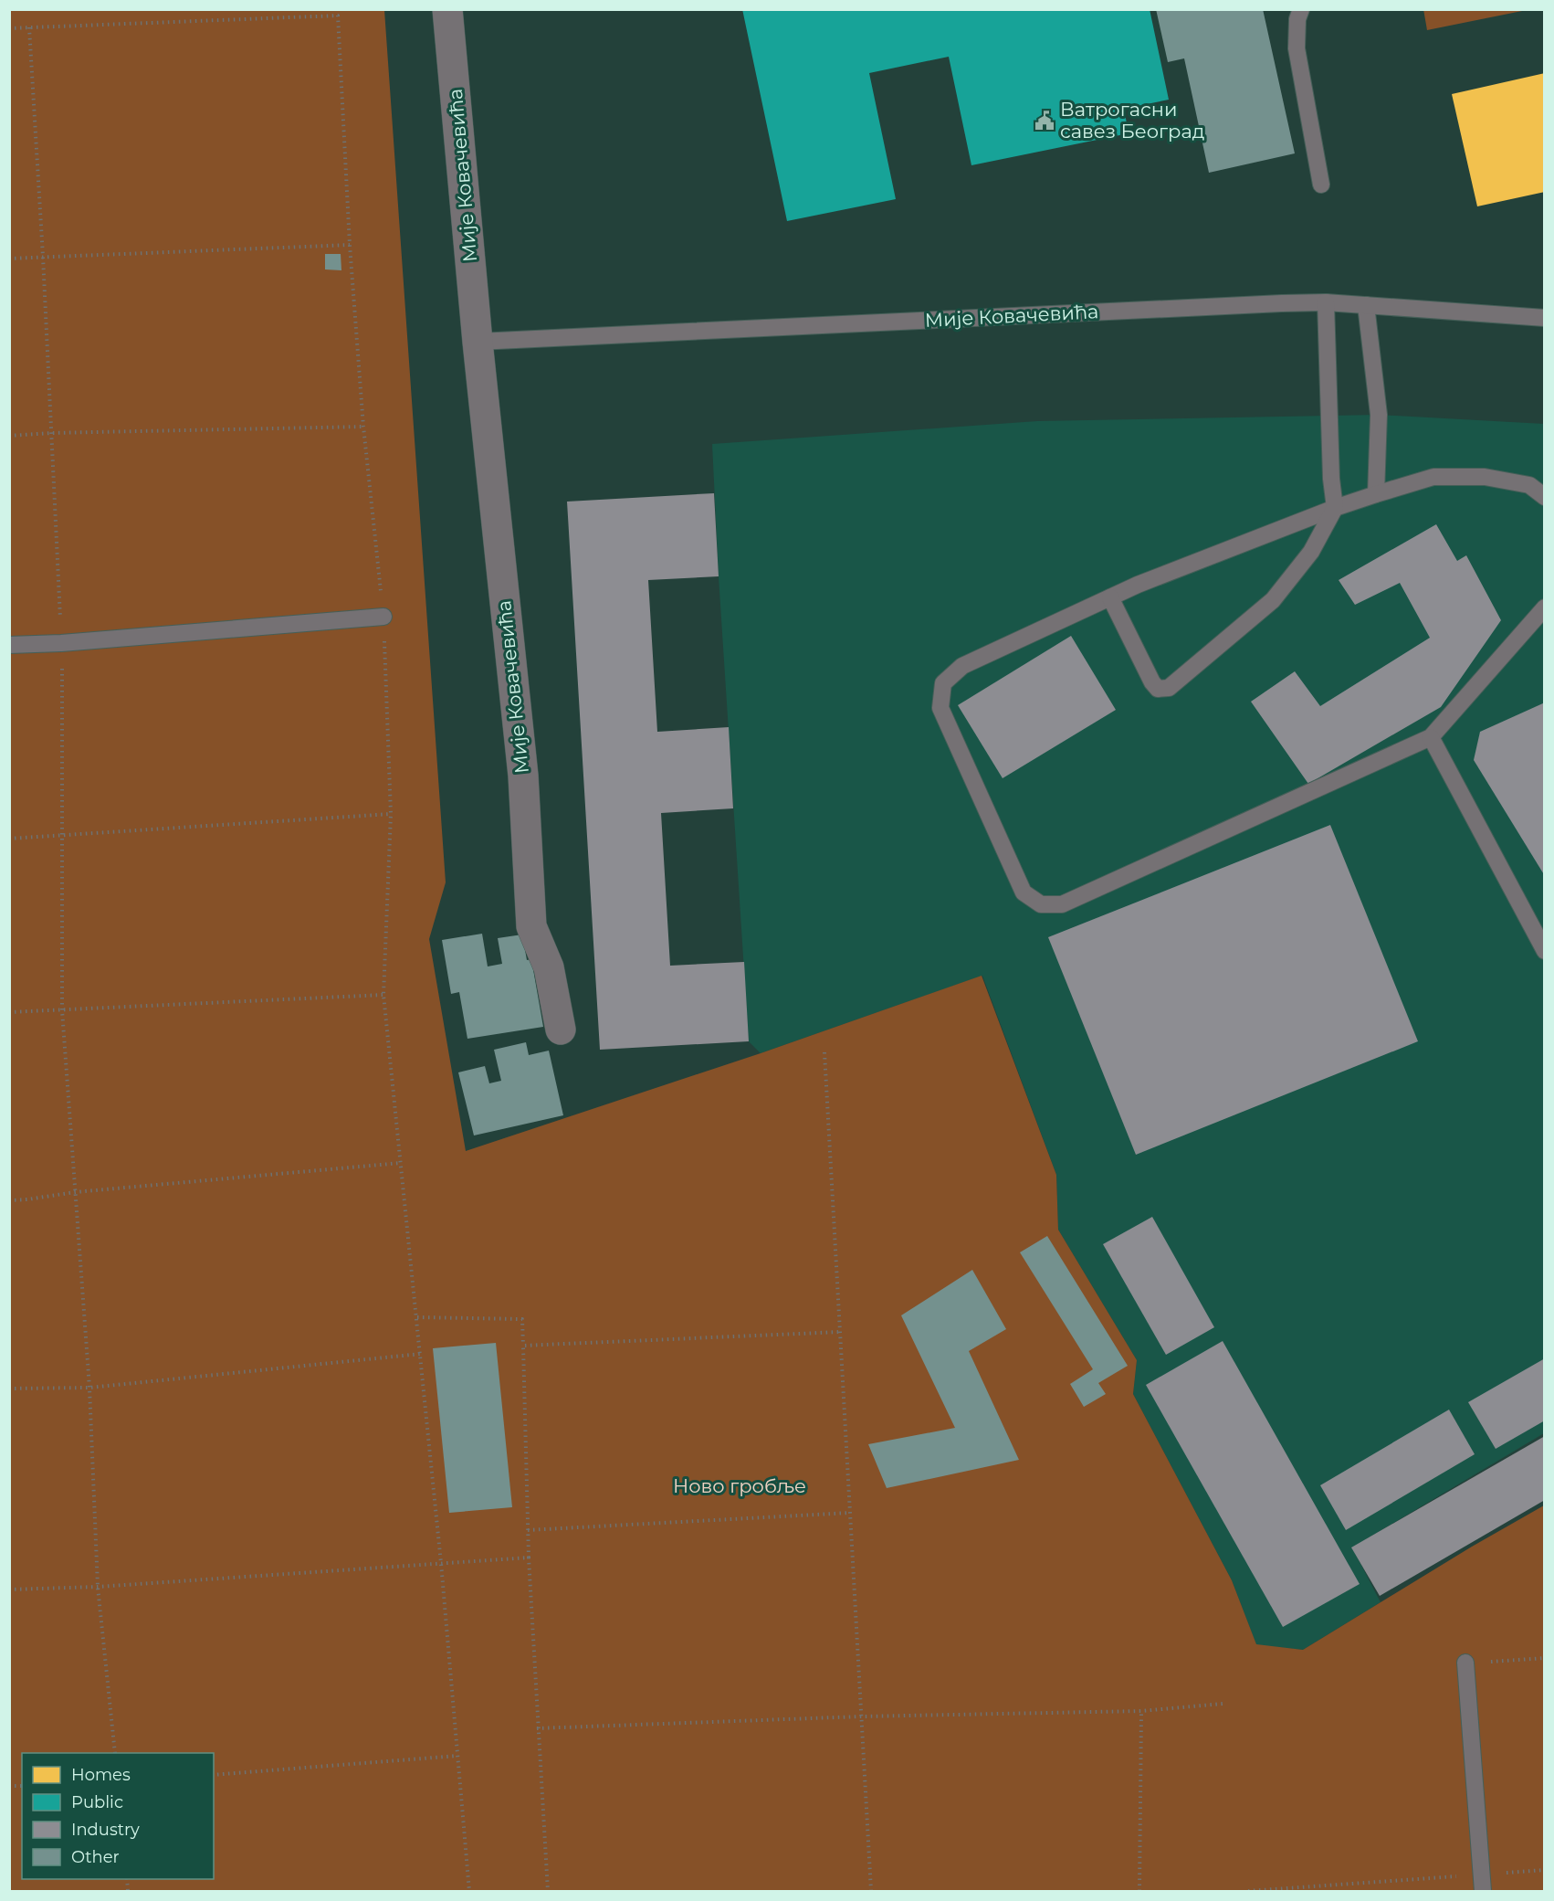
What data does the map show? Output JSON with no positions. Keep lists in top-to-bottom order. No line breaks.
{"streets":{"street":["Мије Ковачевића"]},"parks":["Ново гробље"],"places":{"public building":["Ватрогасни савез Београд"]},"legend":["Homes","Public","Industry","Other"]}
